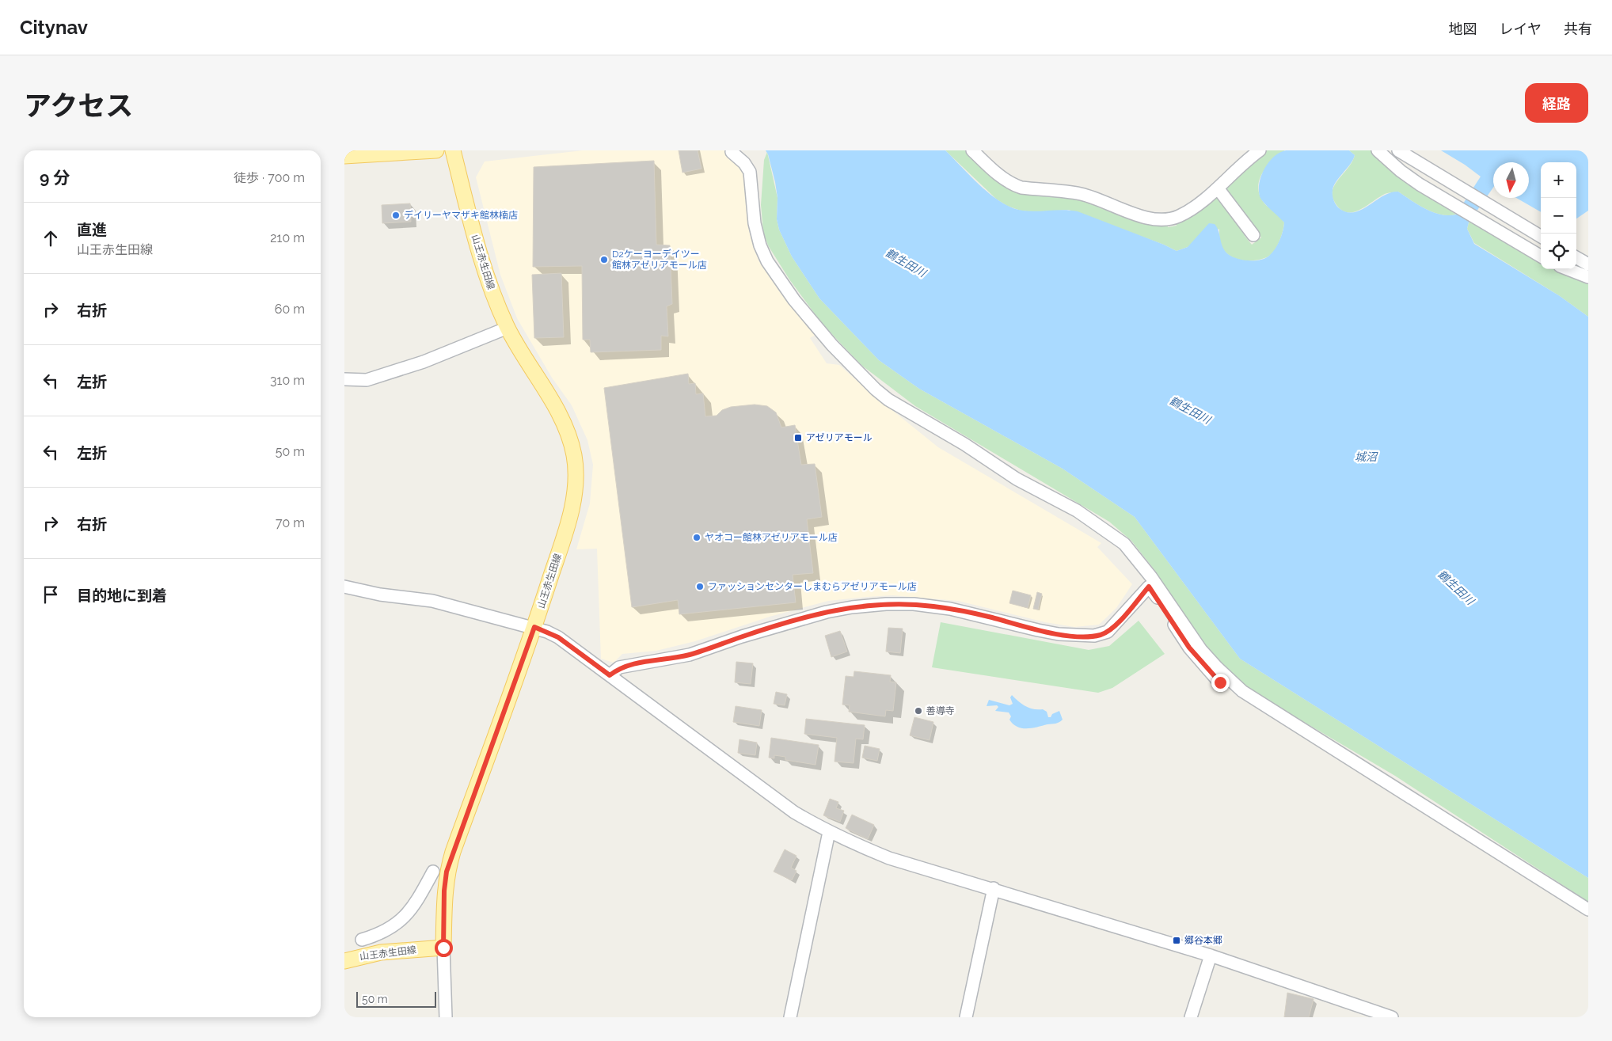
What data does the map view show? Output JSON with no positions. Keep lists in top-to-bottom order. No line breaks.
{"streets":{"main road":["山王赤生田線"]},"water":["鶴生田川","城沼"],"places":{"other":["デイリーヤマザキ館林楠店","D2ケーヨーデイツー 館林アゼリアモール店","ヤオコー館林アゼリアモール店","ファッションセンターしまむらアゼリアモール店","善導寺"],"transit":["アゼリアモール","郷谷本郷"]},"scale_bar":"50 m","north":"bottom","page":{"header":"Citynav","nav":["地図","レイヤ","共有"],"title":"アクセス","buttons":"経路","heading":["9 分","徒歩 · 700 m"],"map_buttons":["+","−"],"list":[["直進","山王赤生田線","210 m"],["右折","60 m"],["左折","310 m"],["左折","50 m"],["右折","70 m"],"目的地に到着"],"scale":"50 m"}}
